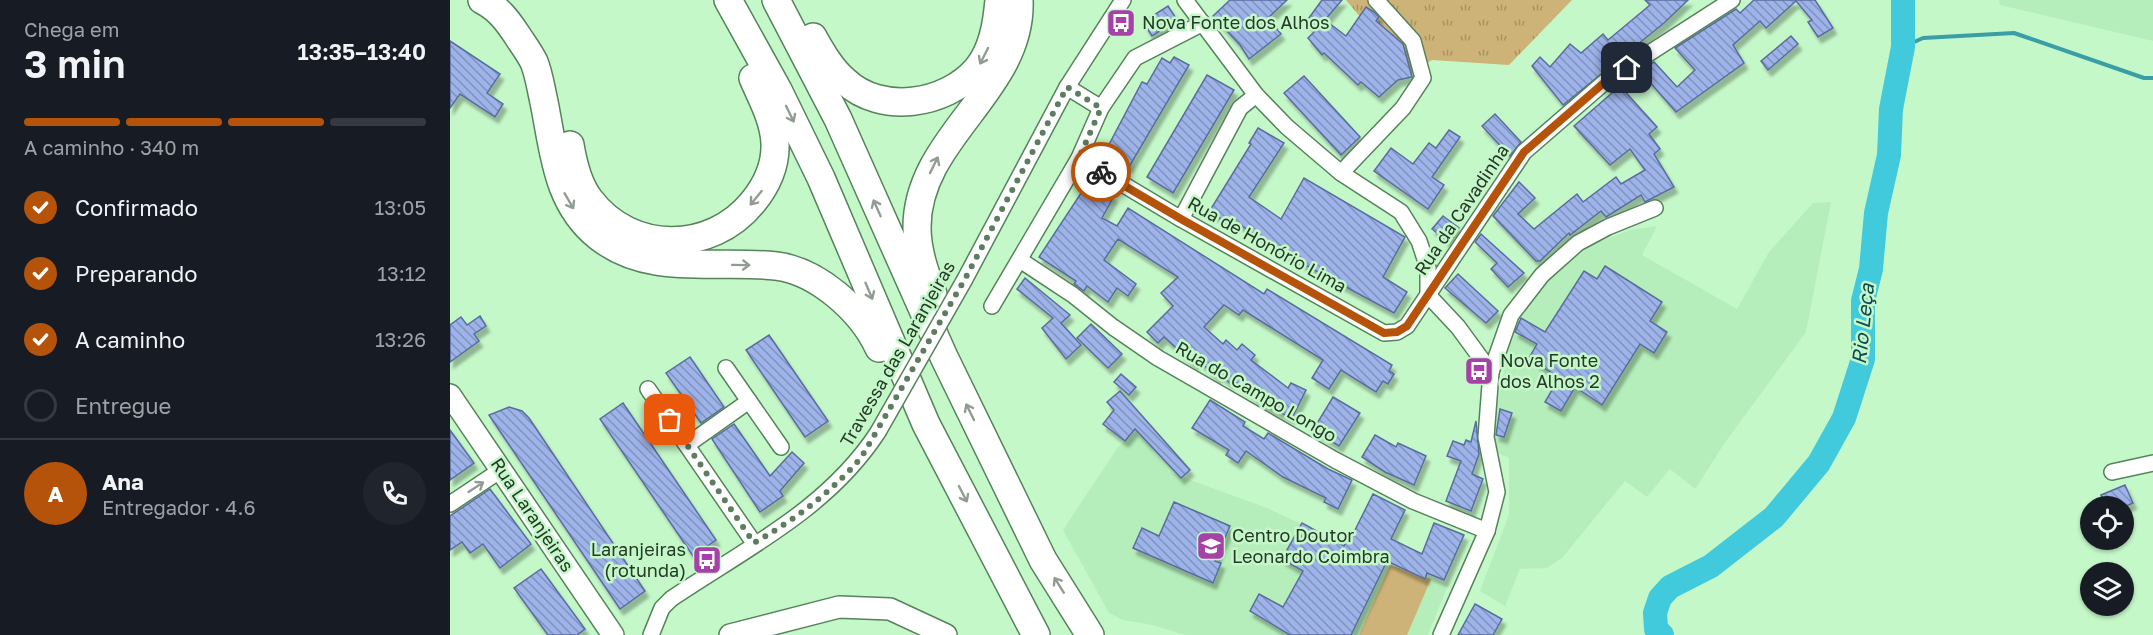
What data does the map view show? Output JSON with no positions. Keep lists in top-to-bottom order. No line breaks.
{"streets":{"street":["Rua da Cavadinha","Rua de Honório Lima","Travessa das Laranjeiras","Rua do Campo Longo","Rua Laranjeiras"]},"crossings":[["Rua da Cavadinha","Rua de Honório Lima"]],"water":["Rio Leça"],"places":{"bus stop":["Nova Fonte dos Alhos","Nova Fonte dos Alhos 2","Laranjeiras (rotunda)"],"school or university":["Centro Doutor Leonardo Coimbra"]},"page":{"heading":["3 min","Chega em","13:35–13:40"],"panel":["Ana","Entregador · 4.6"],"bar":"A caminho · 340 m","list":[["Confirmado","13:05"],["Preparando","13:12"],["A caminho","13:26"],"Entregue"],"round":"A"}}
